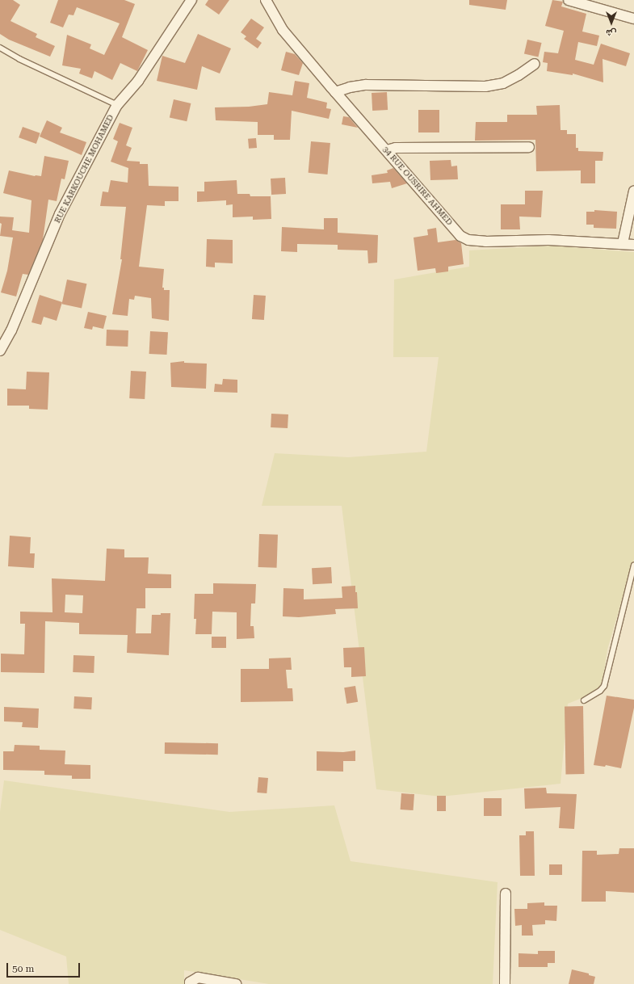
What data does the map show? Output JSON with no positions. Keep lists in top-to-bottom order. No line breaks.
{"streets":{"street":["RUE KARKOUCHE MOHAMED","34 RUE OUSRIRE AHMED"]},"scale_bar":"50 m","north":"bottom"}
